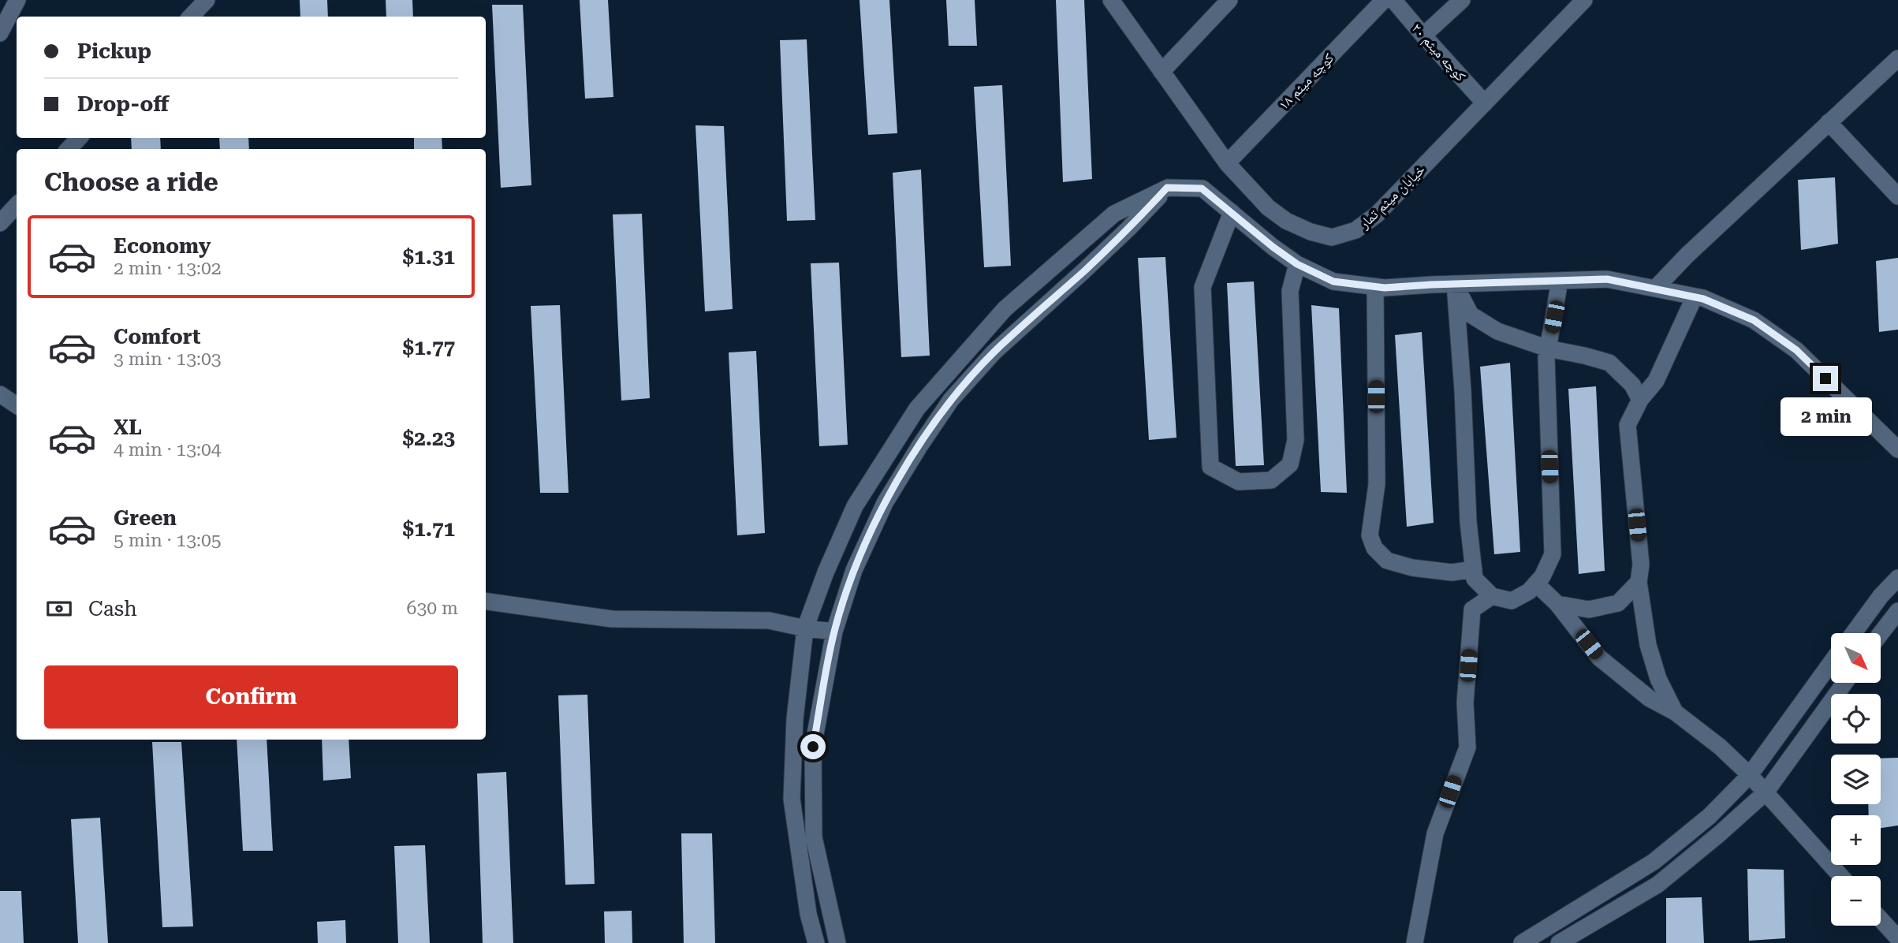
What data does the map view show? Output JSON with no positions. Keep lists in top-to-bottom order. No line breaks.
{"streets":{"street":["کوچه میثم ۲۰","کوچه میثم ۱۸","خیابان میثم تمار"]},"crossings":[["کوچه میثم ۲۰","خیابان میثم تمار"],["کوچه میثم ۱۸","خیابان میثم تمار"]],"north":"bottom right","page":{"banner":["Pickup","Drop-off"],"heading":"Choose a ride","list":[{"name":"Economy","note":"2 min · 13:02","value":"$1.31"},{"name":"Comfort","note":"3 min · 13:03","value":"$1.77"},{"name":"XL","note":"4 min · 13:04","value":"$2.23"},{"name":"Green","note":"5 min · 13:05","value":"$1.71"}],"bubble":"2 min","pay":["Cash","630 m"],"map_buttons":["+","−"],"buttons":"Confirm"}}
